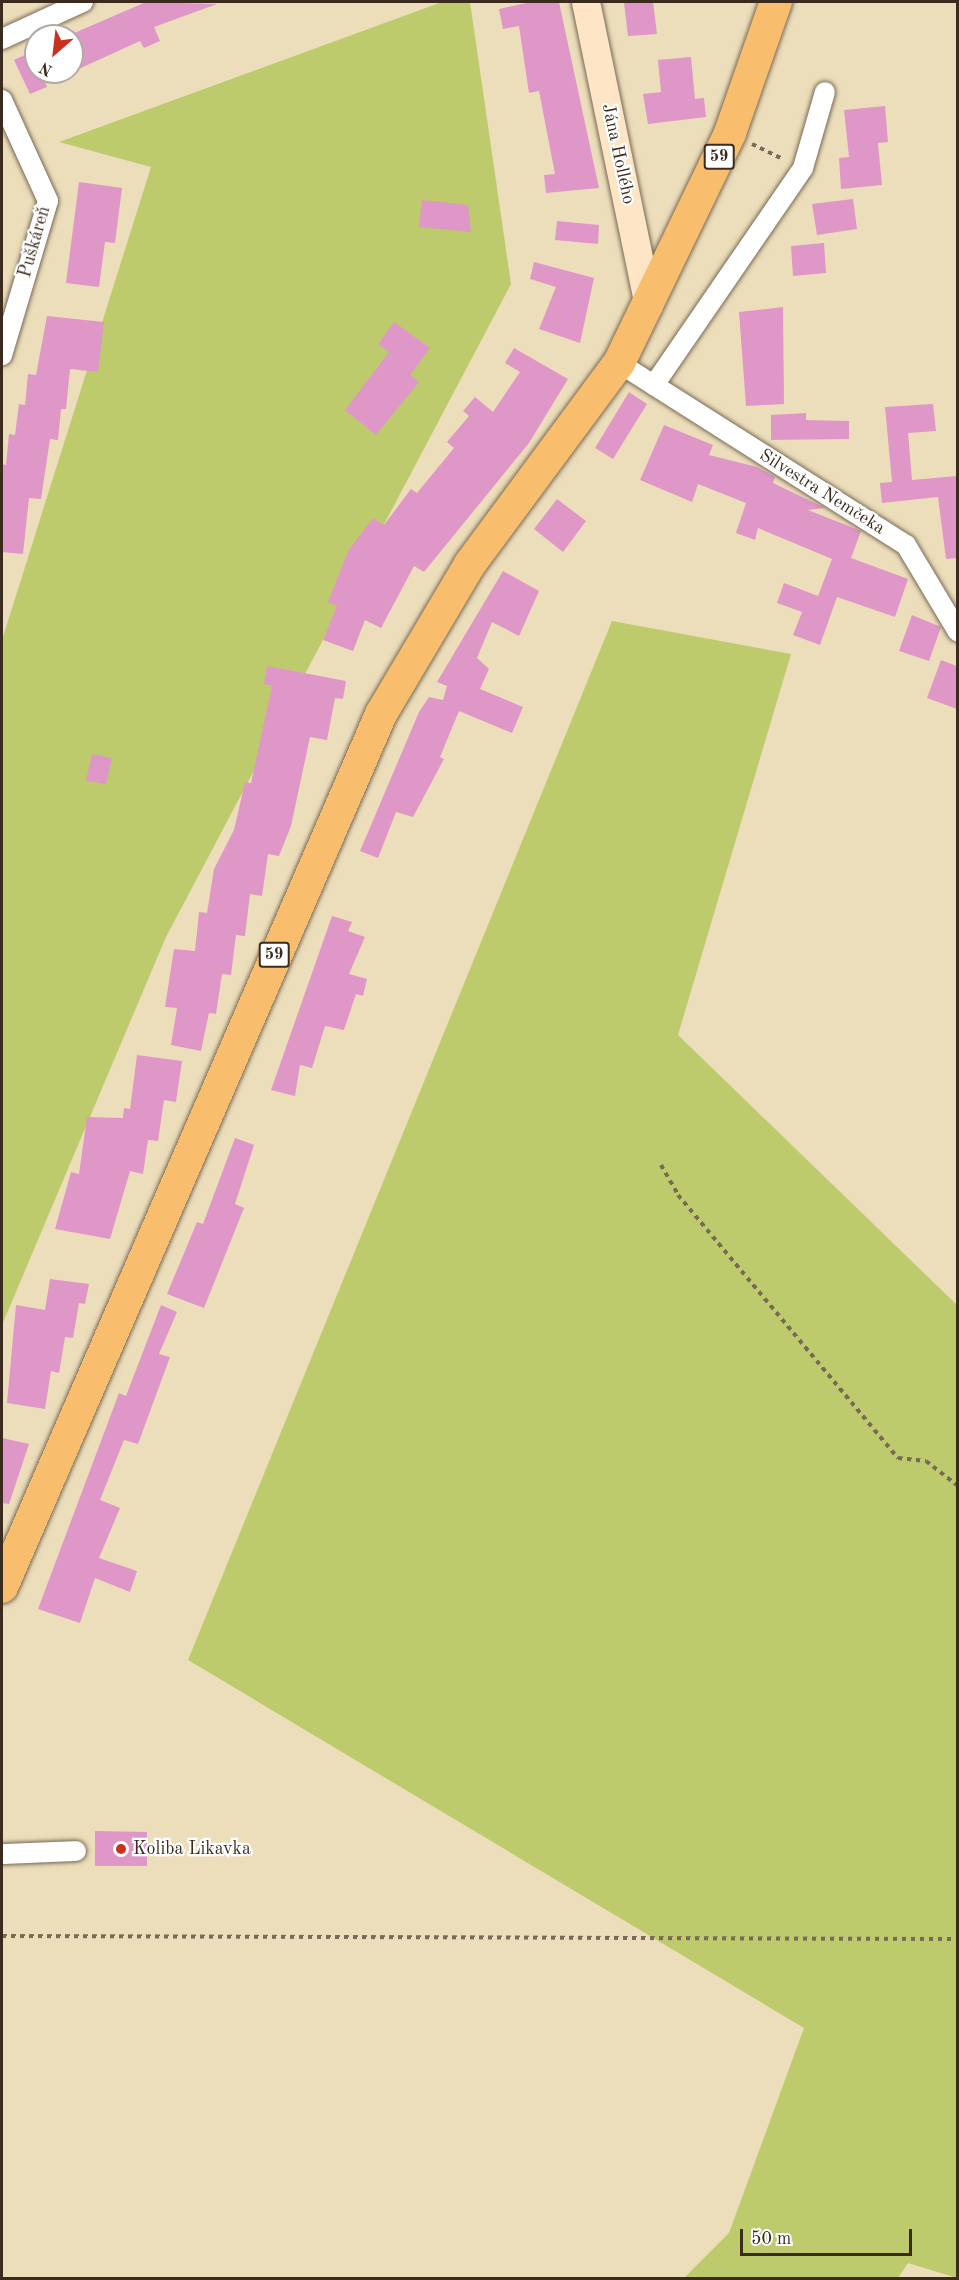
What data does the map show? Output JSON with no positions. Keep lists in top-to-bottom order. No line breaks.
{"streets":{"main road":["59"],"street":["Jána Hollého","Puškáreň","Silvestra Nemčeka"]},"crossings":[["Jána Hollého","59"],["59","Silvestra Nemčeka"]],"places":["Koliba Likavka"],"scale_bar":"50 m","north":"bottom left"}
